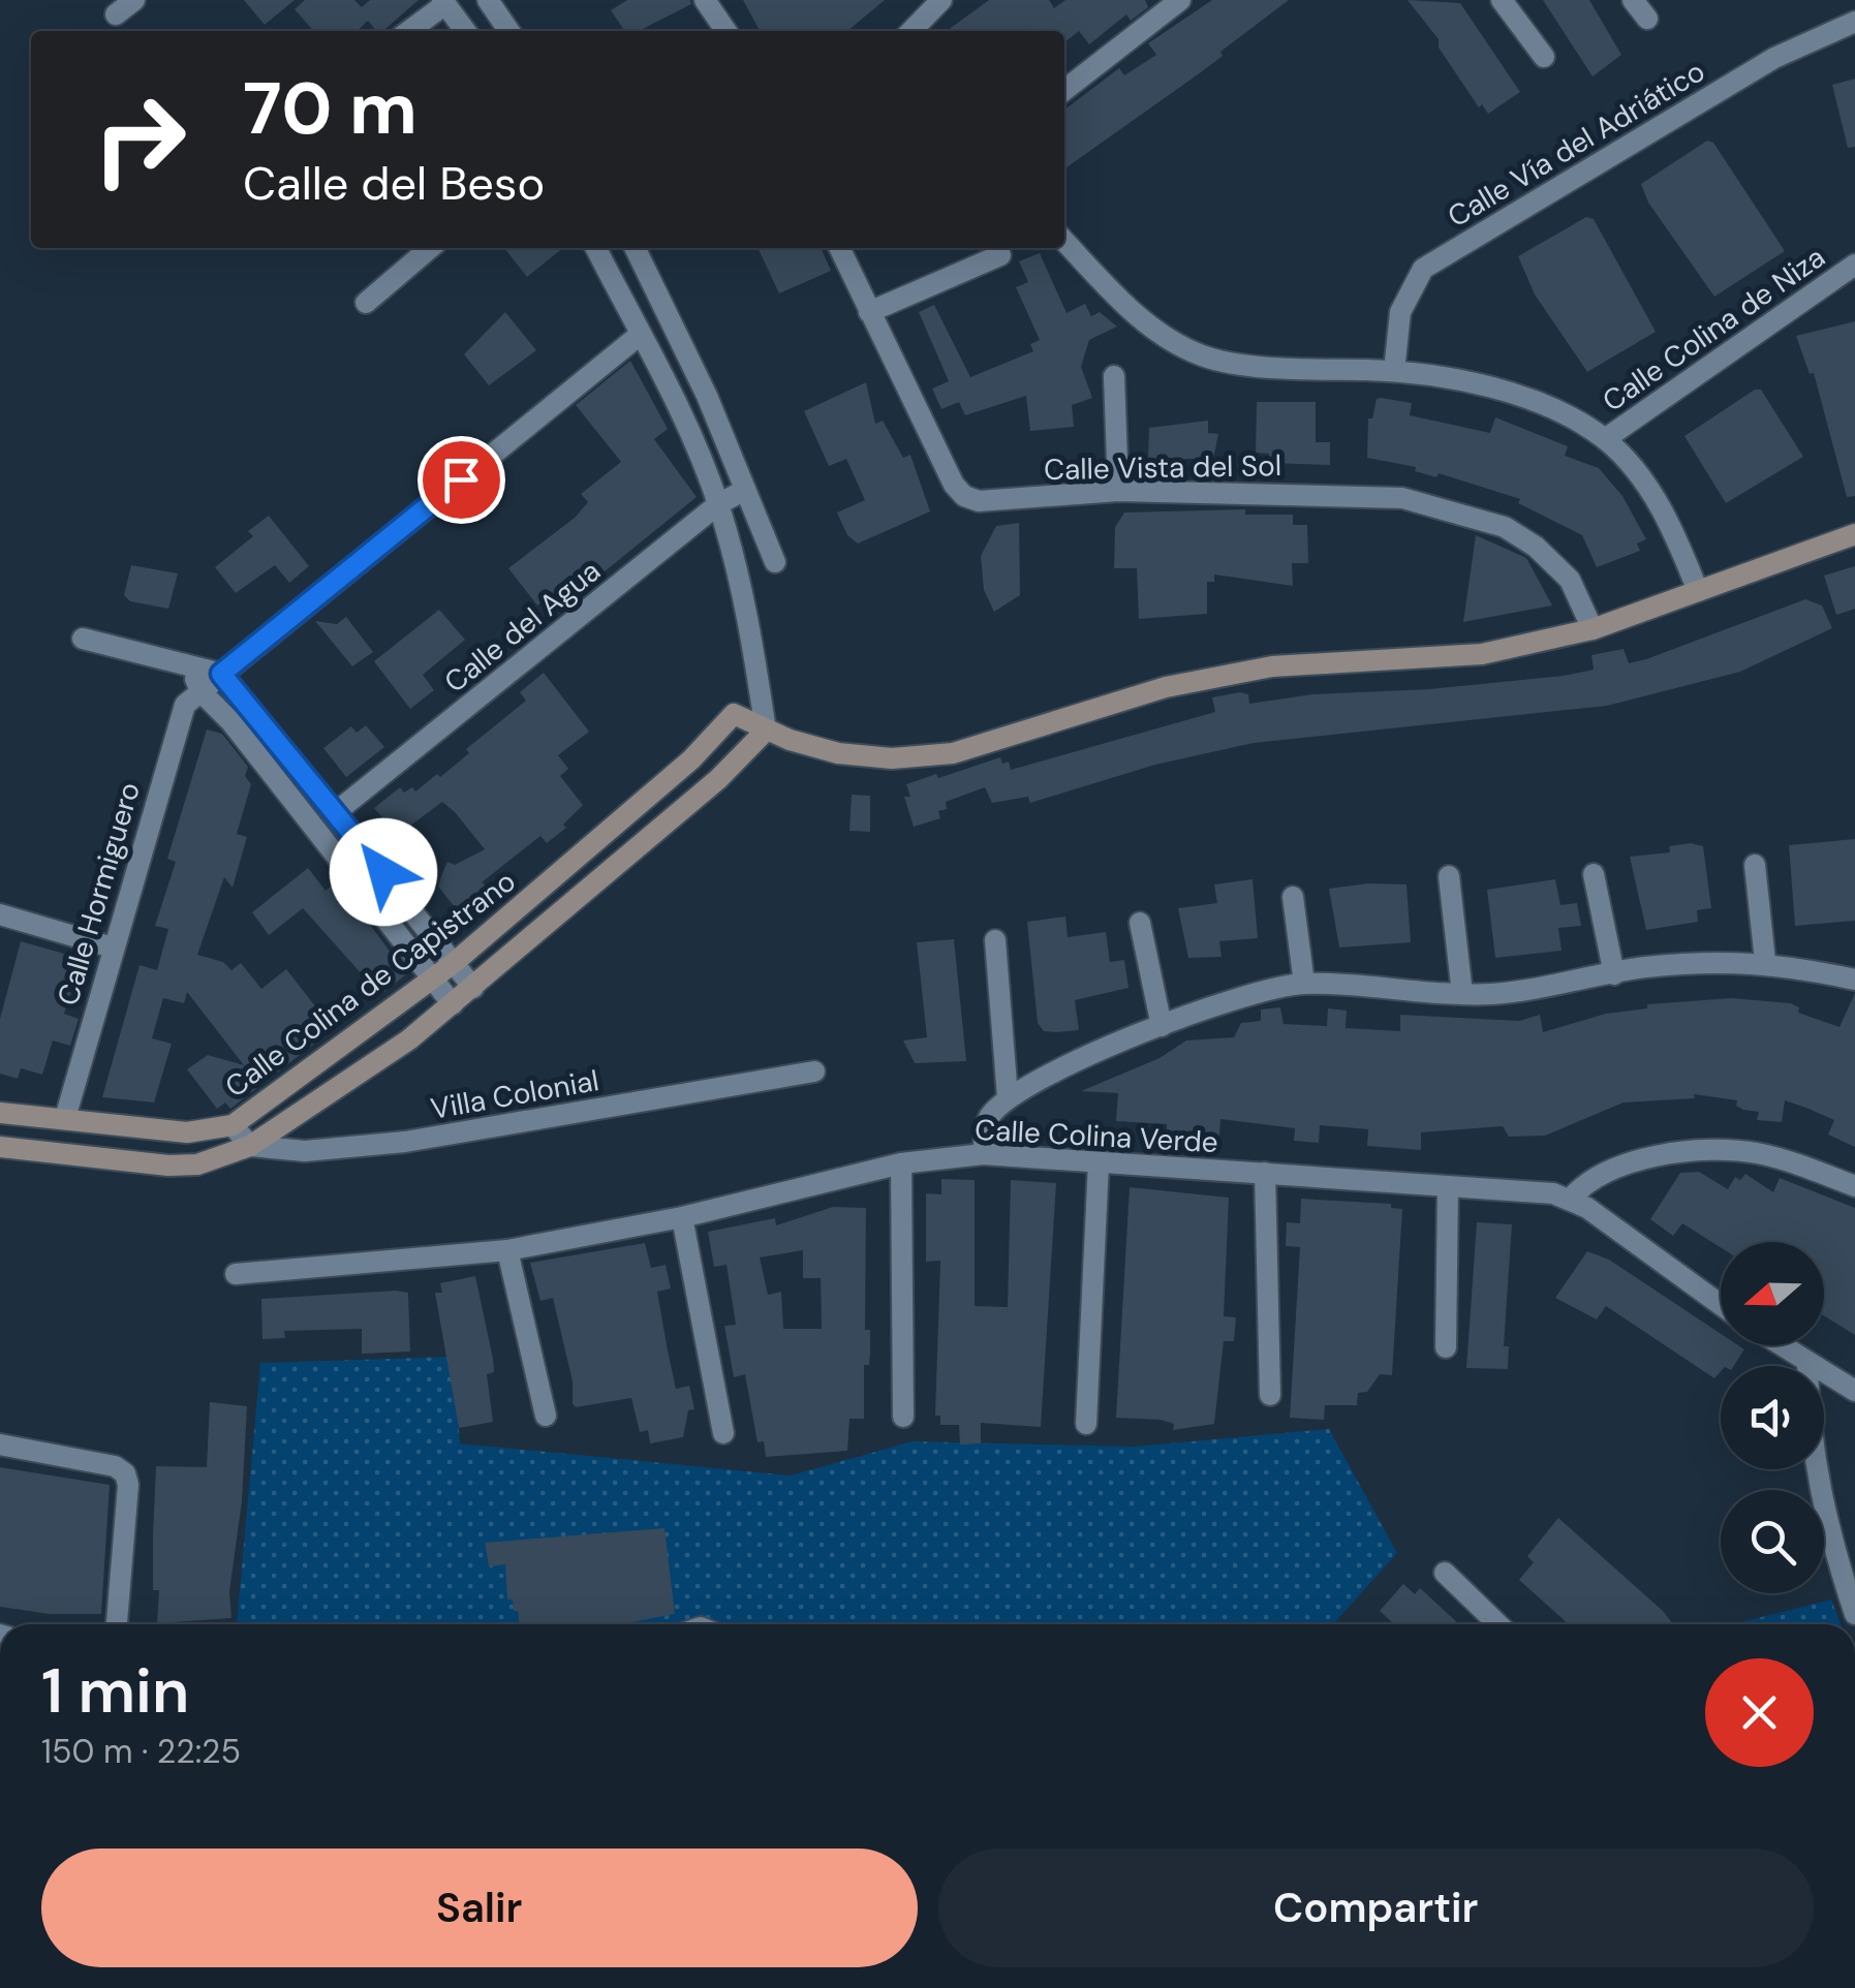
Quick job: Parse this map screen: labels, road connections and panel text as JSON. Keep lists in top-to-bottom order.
{
  "streets": {
    "main road": ["Calle Colina de Capistrano"],
    "street": [
      "Calle Vía del Adriático",
      "Calle Colina de Niza",
      "Calle Vista del Sol",
      "Calle del Agua",
      "Calle Hormiguero",
      "Villa Colonial",
      "Calle Colina Verde"
    ]
  },
  "crossings": [
    ["Calle Hormiguero", "Calle Colina de Capistrano"],
    ["Calle Colina de Capistrano", "Villa Colonial"]
  ],
  "north": "left",
  "page": {
    "turn": ["70 m", "Calle del Beso"],
    "heading": ["1 min", "150 m · 22:25"],
    "buttons": ["Salir", "Compartir"]
  }
}
